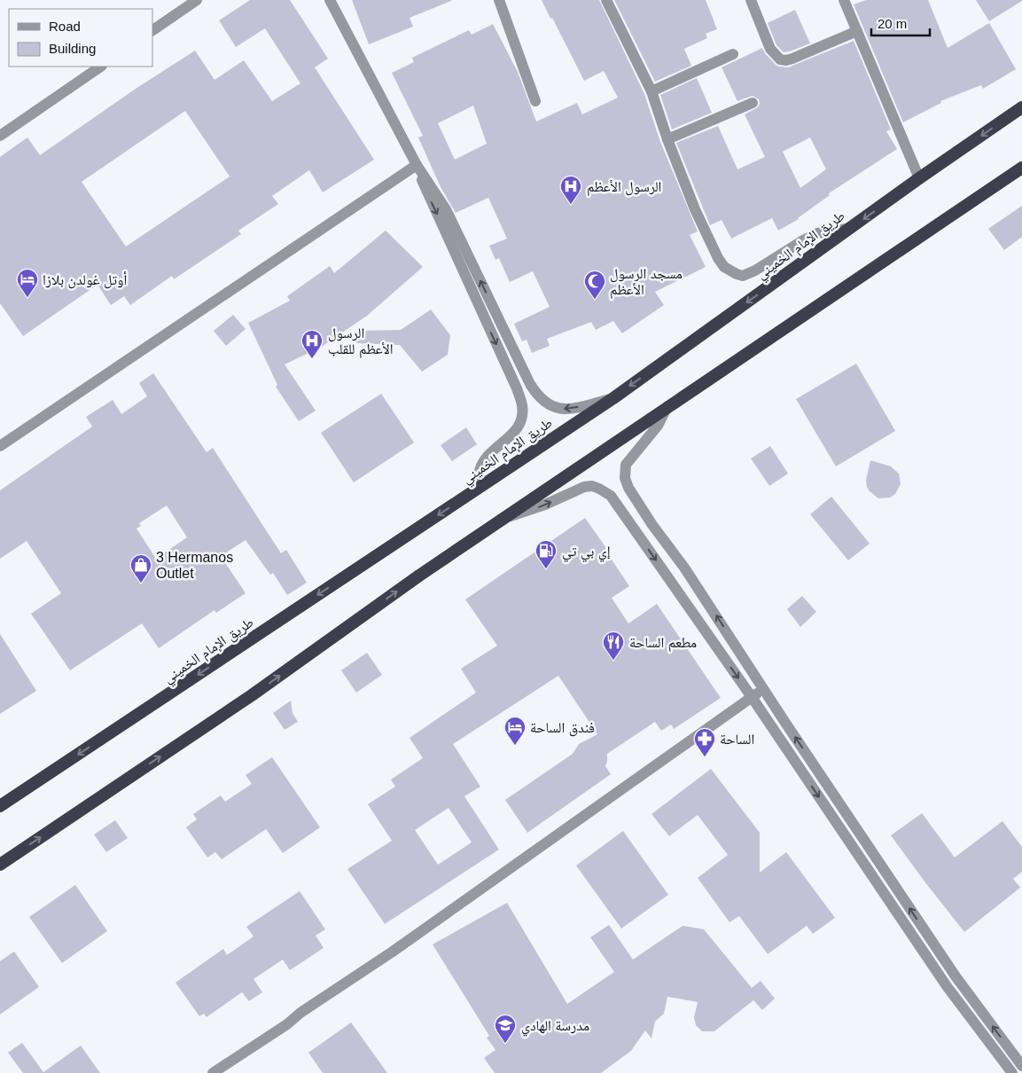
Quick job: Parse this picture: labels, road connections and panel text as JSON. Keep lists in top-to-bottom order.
{
  "streets": {
    "highway": ["طريق الإمام الخميني"]
  },
  "places": {
    "hospital": ["الرسول الأعظم", "الرسول الأعظم للقلب"],
    "hotel": ["أوتل غولدن بلازا", "فندق الساحة"],
    "mosque": ["مسجد الرسول الأعظم"],
    "fuel station": ["إي بي تي"],
    "shop": ["3 Hermanos Outlet"],
    "restaurant": ["مطعم الساحة"],
    "pharmacy": ["الساحة"],
    "school or university": ["مدرسة الهادي"]
  },
  "legend": ["Road", "Building"],
  "scale_bar": "20 m"
}
